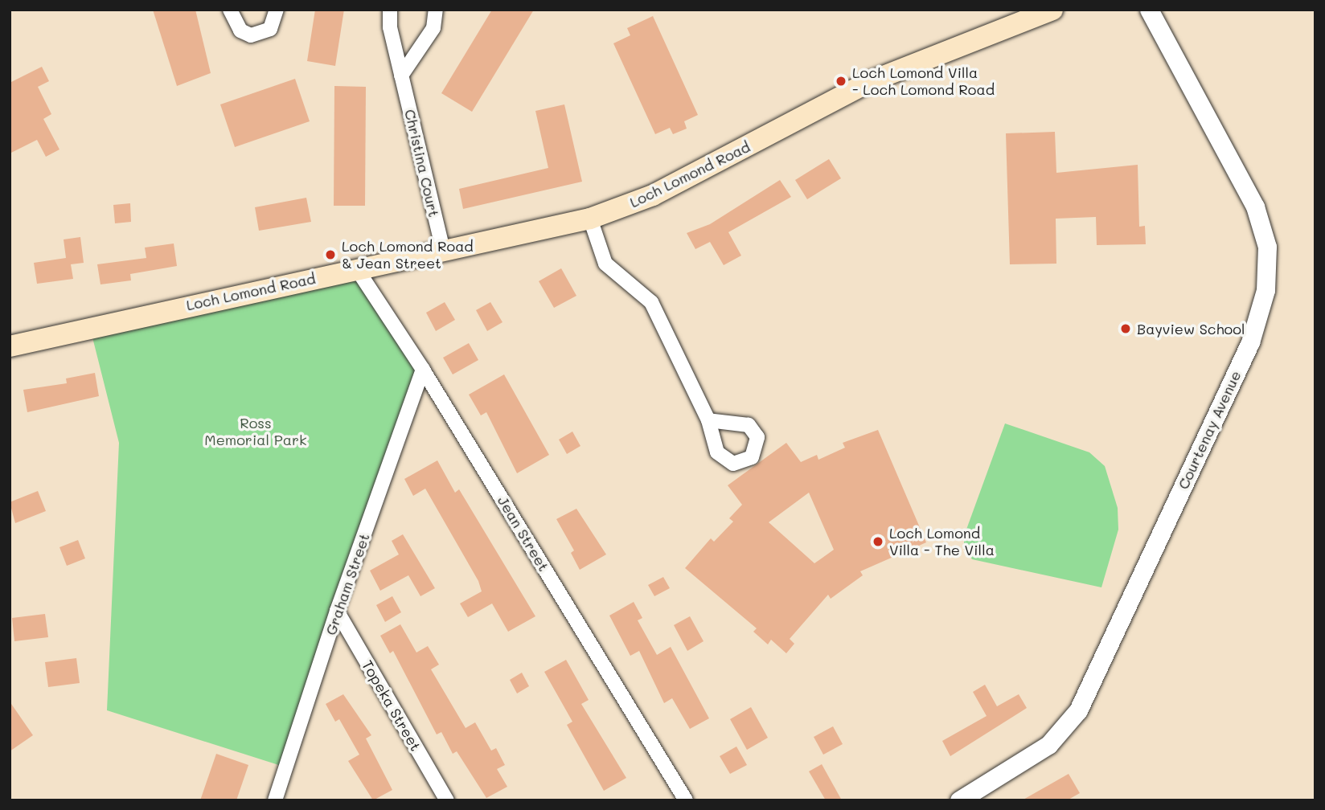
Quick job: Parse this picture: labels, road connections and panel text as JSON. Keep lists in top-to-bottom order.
{
  "streets": {
    "main road": ["Loch Lomond Road"],
    "street": [
      "Christina Court",
      "Courtenay Avenue",
      "Jean Street",
      "Graham Street",
      "Topeka Street"
    ]
  },
  "crossings": [
    ["Christina Court", "Loch Lomond Road"],
    ["Loch Lomond Road", "Jean Street"],
    ["Jean Street", "Graham Street"],
    ["Graham Street", "Topeka Street"]
  ],
  "parks": ["Ross Memorial Park"],
  "places": [
    "Loch Lomond Villa - Loch Lomond Road",
    "Loch Lomond Road & Jean Street",
    "Bayview School",
    "Loch Lomond Villa - The Villa"
  ]
}
